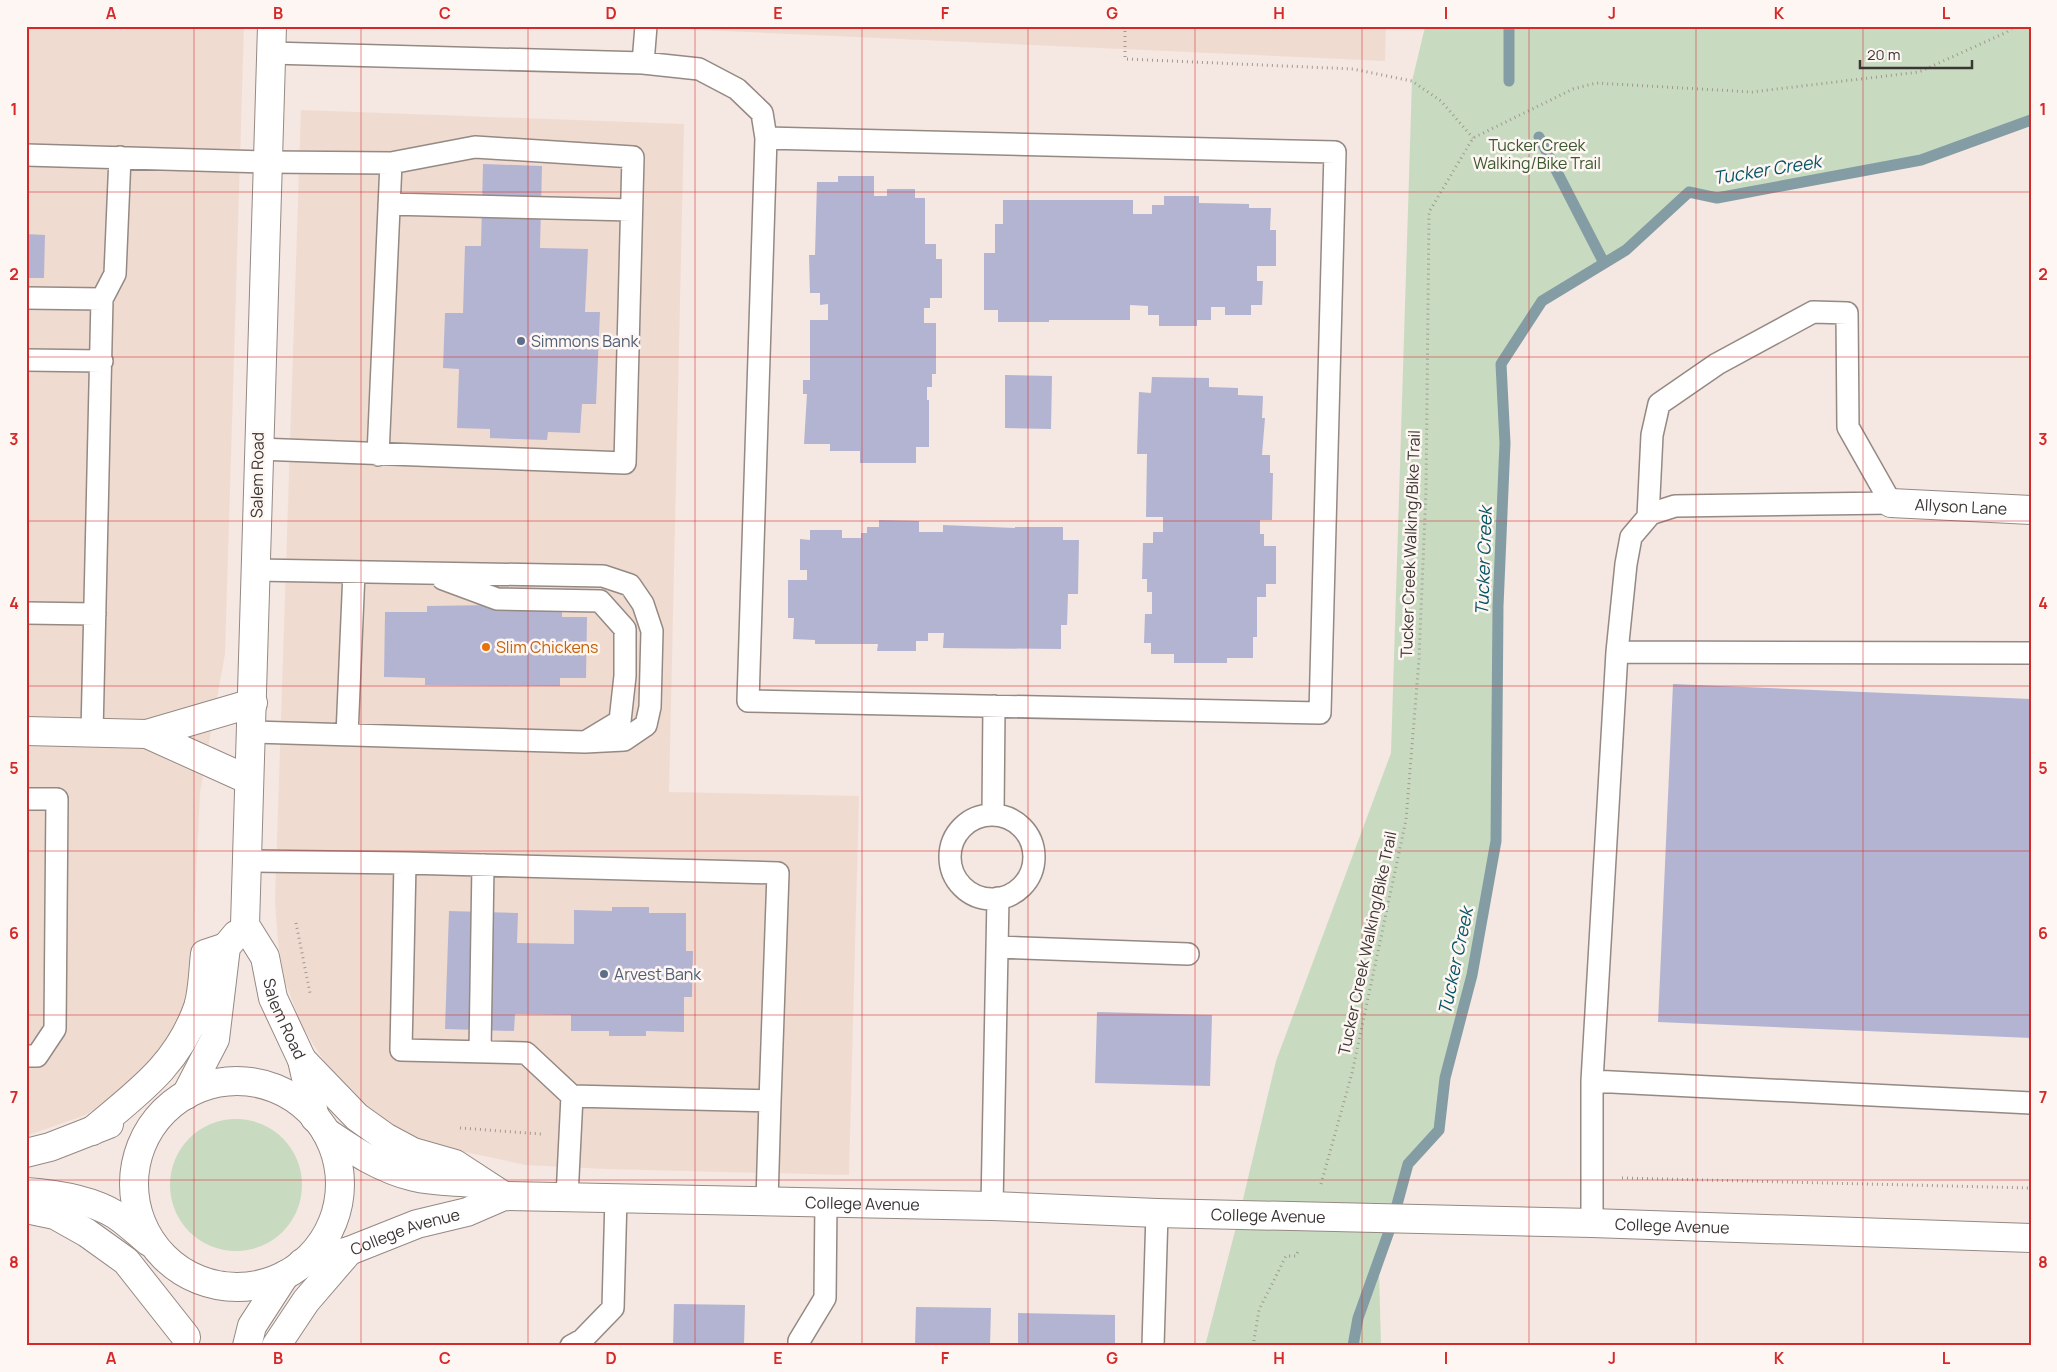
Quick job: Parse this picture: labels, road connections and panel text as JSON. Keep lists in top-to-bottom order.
{
  "streets": {
    "street": ["Salem Road", "Allyson Lane", "College Avenue"],
    "path": ["Tucker Creek Walking/Bike Trail"]
  },
  "crossings": [
    ["Salem Road", "College Avenue"],
    ["Tucker Creek Walking/Bike Trail", "College Avenue"]
  ],
  "water": ["Tucker Creek"],
  "parks": ["Tucker Creek Walking/Bike Trail"],
  "places": ["Simmons Bank", "Slim Chickens", "Arvest Bank"],
  "scale_bar": "20 m",
  "grid": {
    "columns": [
      "A",
      "B",
      "C",
      "D",
      "E",
      "F",
      "G",
      "H",
      "I",
      "J",
      "K",
      "L"
    ],
    "rows": [
      "1",
      "2",
      "3",
      "4",
      "5",
      "6",
      "7",
      "8"
    ]
  }
}
